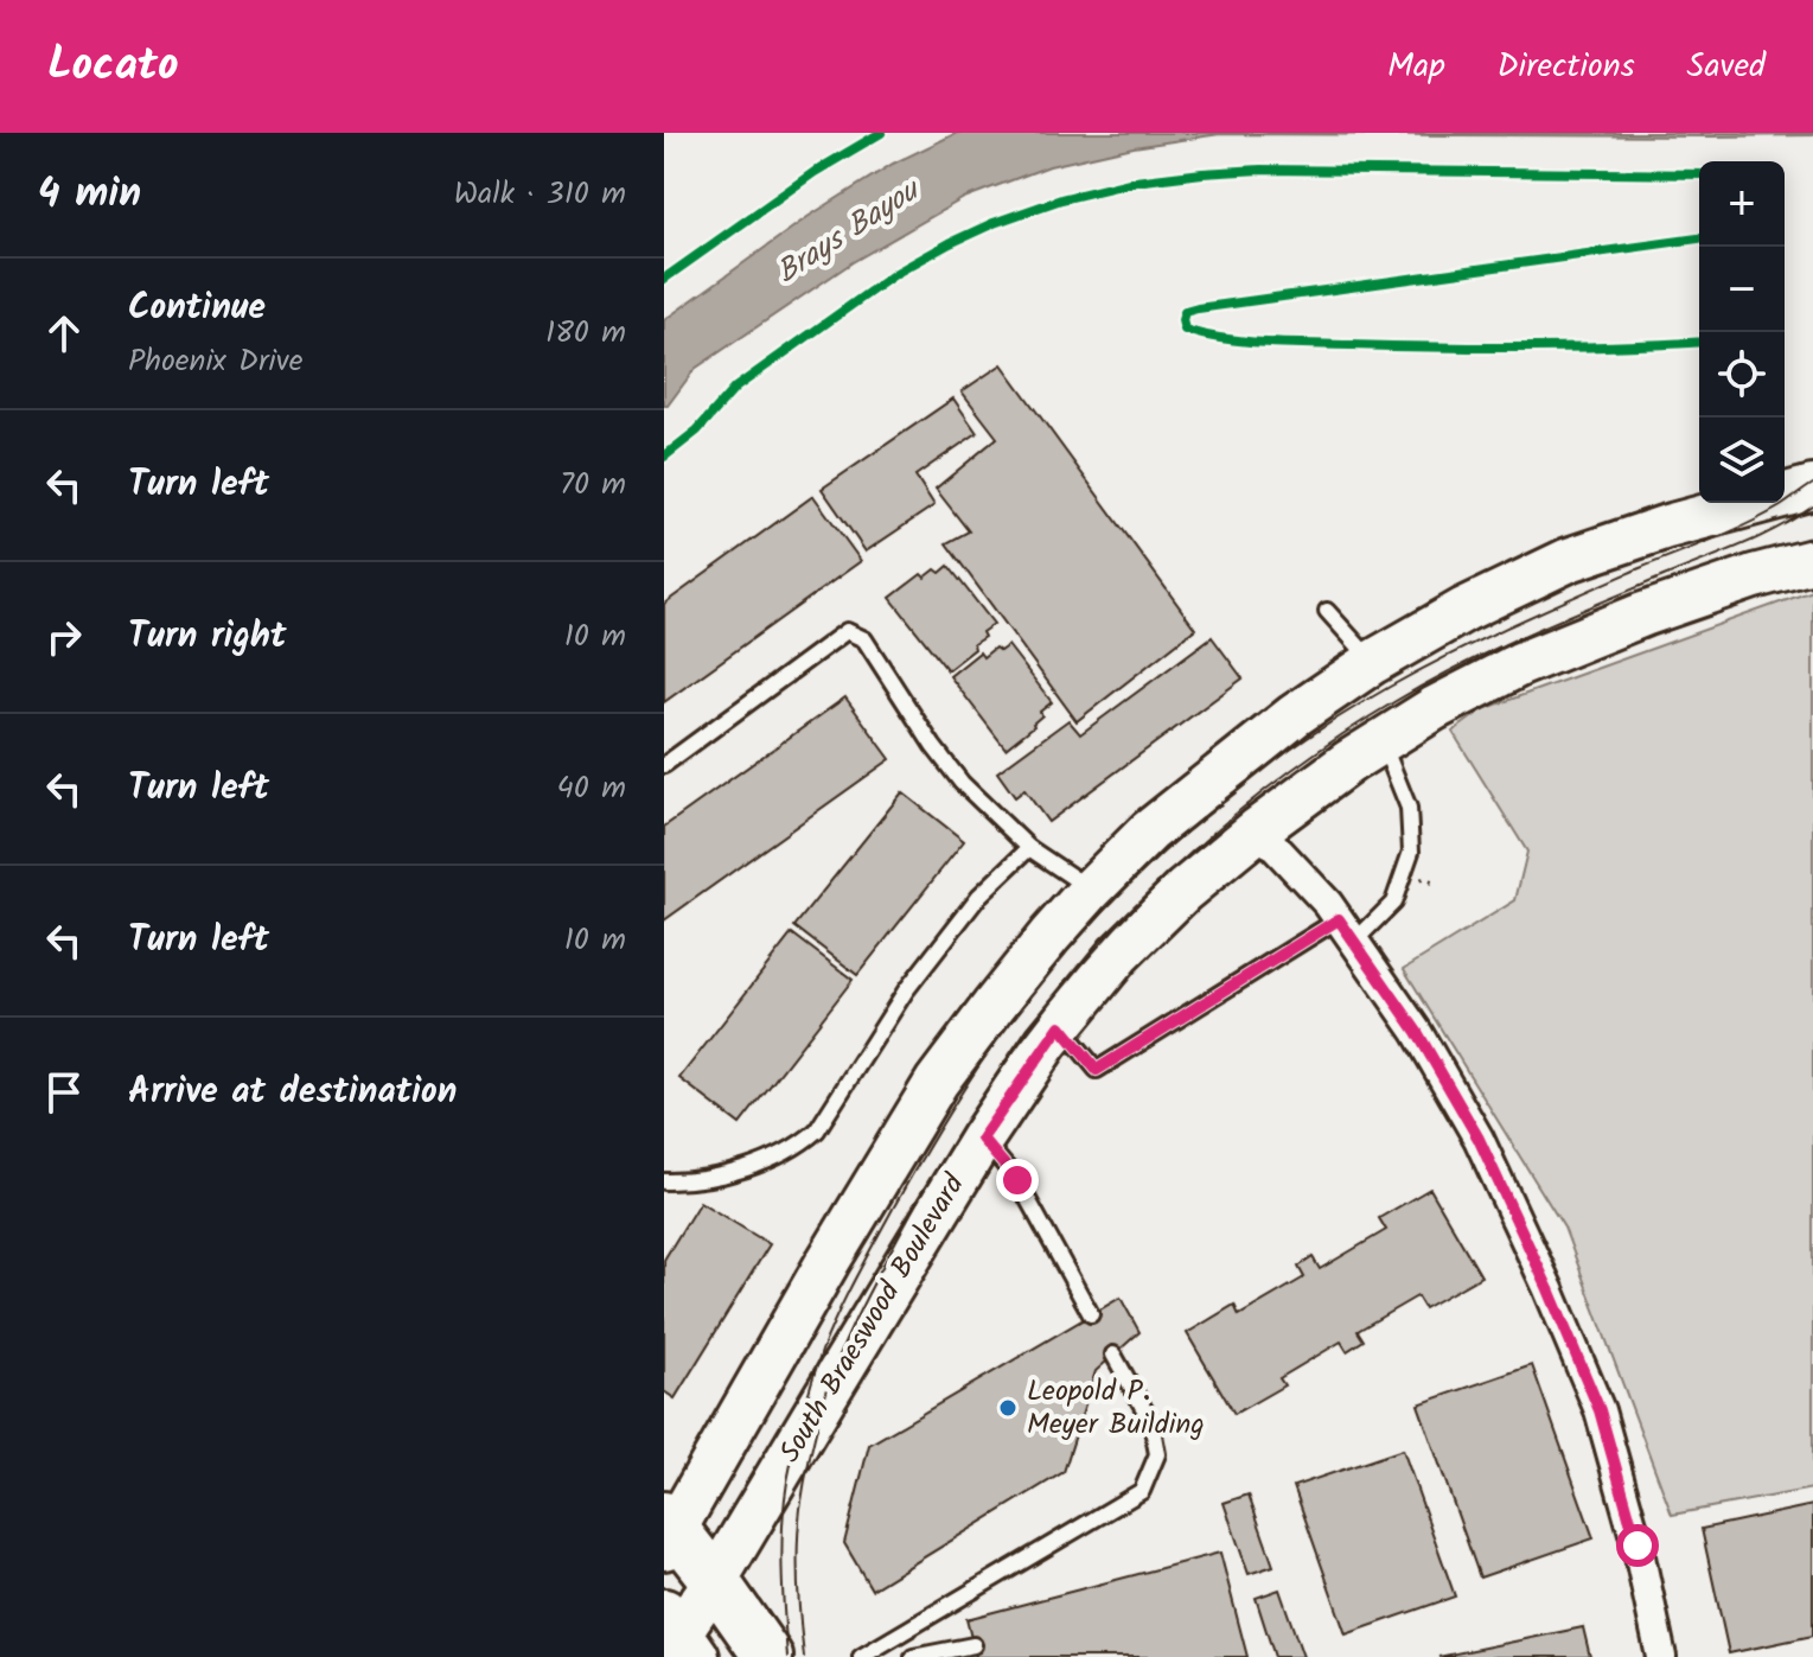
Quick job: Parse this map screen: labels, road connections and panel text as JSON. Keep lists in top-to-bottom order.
{
  "streets": {
    "main road": ["South Braeswood Boulevard"]
  },
  "water": ["Brays Bayou"],
  "places": ["Leopold P. Meyer Building"],
  "page": {
    "header": "Locato",
    "nav": ["Map", "Directions", "Saved"],
    "heading": ["4 min", "Walk · 310 m"],
    "map_buttons": ["+", "−"],
    "list": [
      ["Continue", "Phoenix Drive", "180 m"],
      ["Turn left", "70 m"],
      ["Turn right", "10 m"],
      ["Turn left", "40 m"],
      ["Turn left", "10 m"],
      "Arrive at destination"
    ]
  }
}
